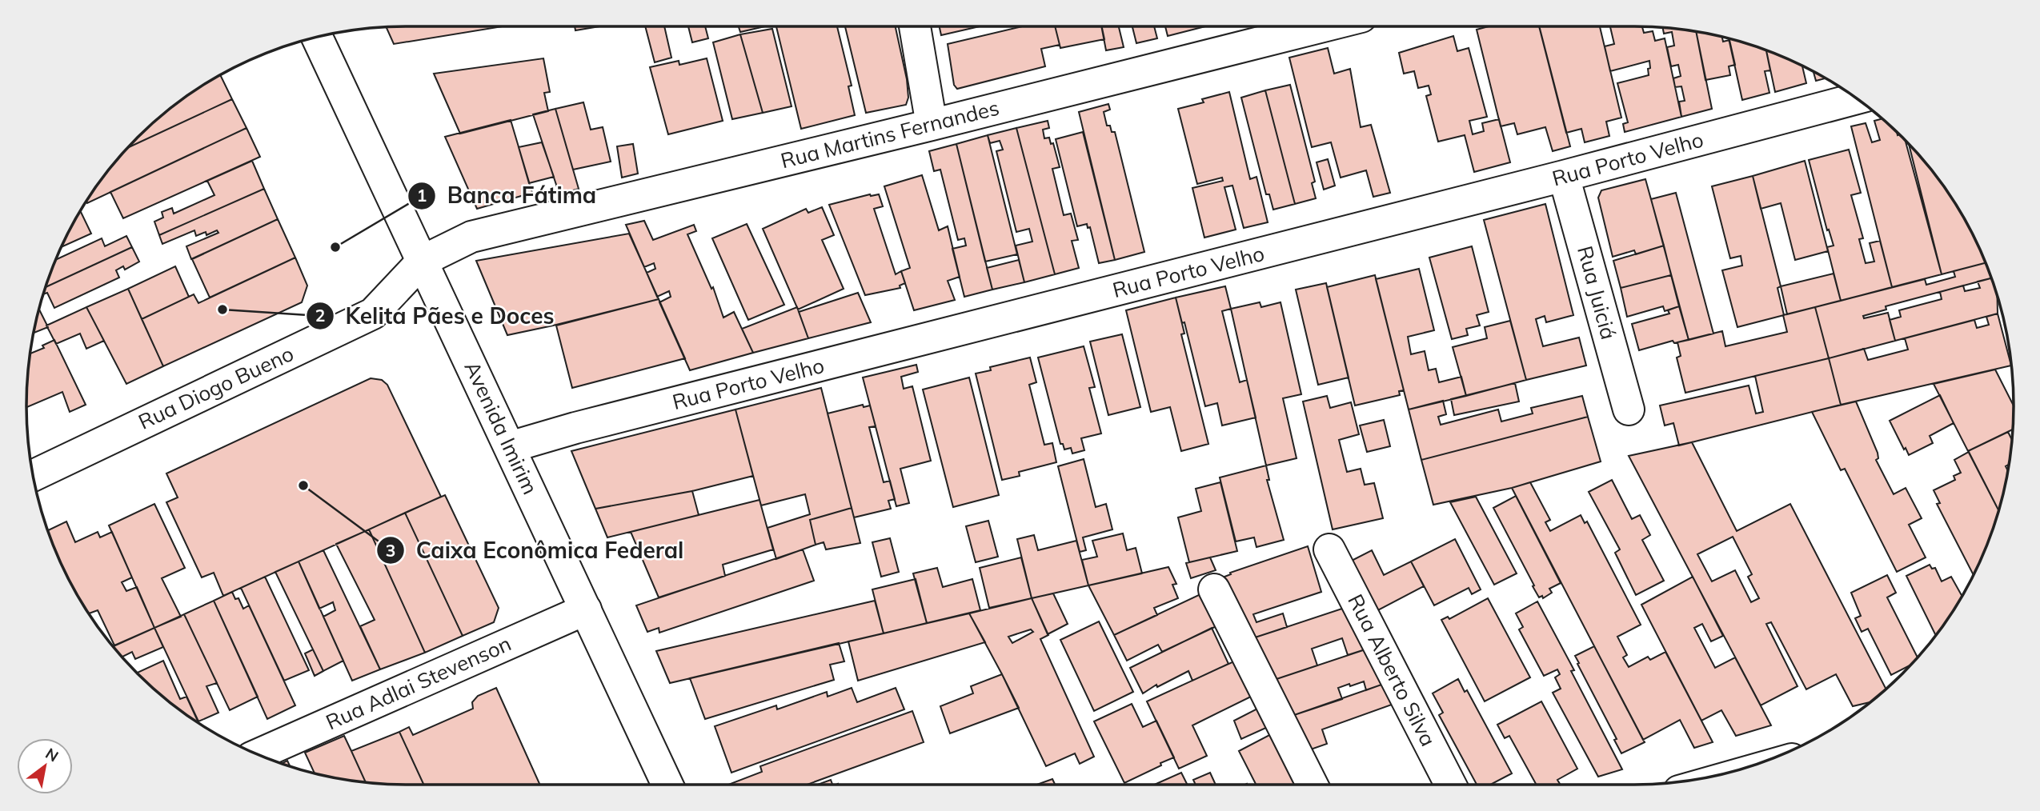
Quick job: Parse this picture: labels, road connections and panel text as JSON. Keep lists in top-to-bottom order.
{
  "streets": {
    "street": [
      "Rua Martins Fernandes",
      "Rua Porto Velho",
      "Rua Juiciá",
      "Rua Diogo Bueno",
      "Avenida Imirim",
      "Rua Alberto Silva",
      "Rua Adlai Stevenson"
    ]
  },
  "crossings": [
    ["Rua Martins Fernandes", "Rua Diogo Bueno"],
    ["Rua Martins Fernandes", "Avenida Imirim"],
    ["Rua Porto Velho", "Rua Juiciá"],
    ["Rua Porto Velho", "Avenida Imirim"],
    ["Rua Diogo Bueno", "Avenida Imirim"],
    ["Avenida Imirim", "Rua Adlai Stevenson"]
  ],
  "places": ["Banca Fátima", "Kelita Pães e Doces", "Caixa Econômica Federal"],
  "north": "top right"
}
